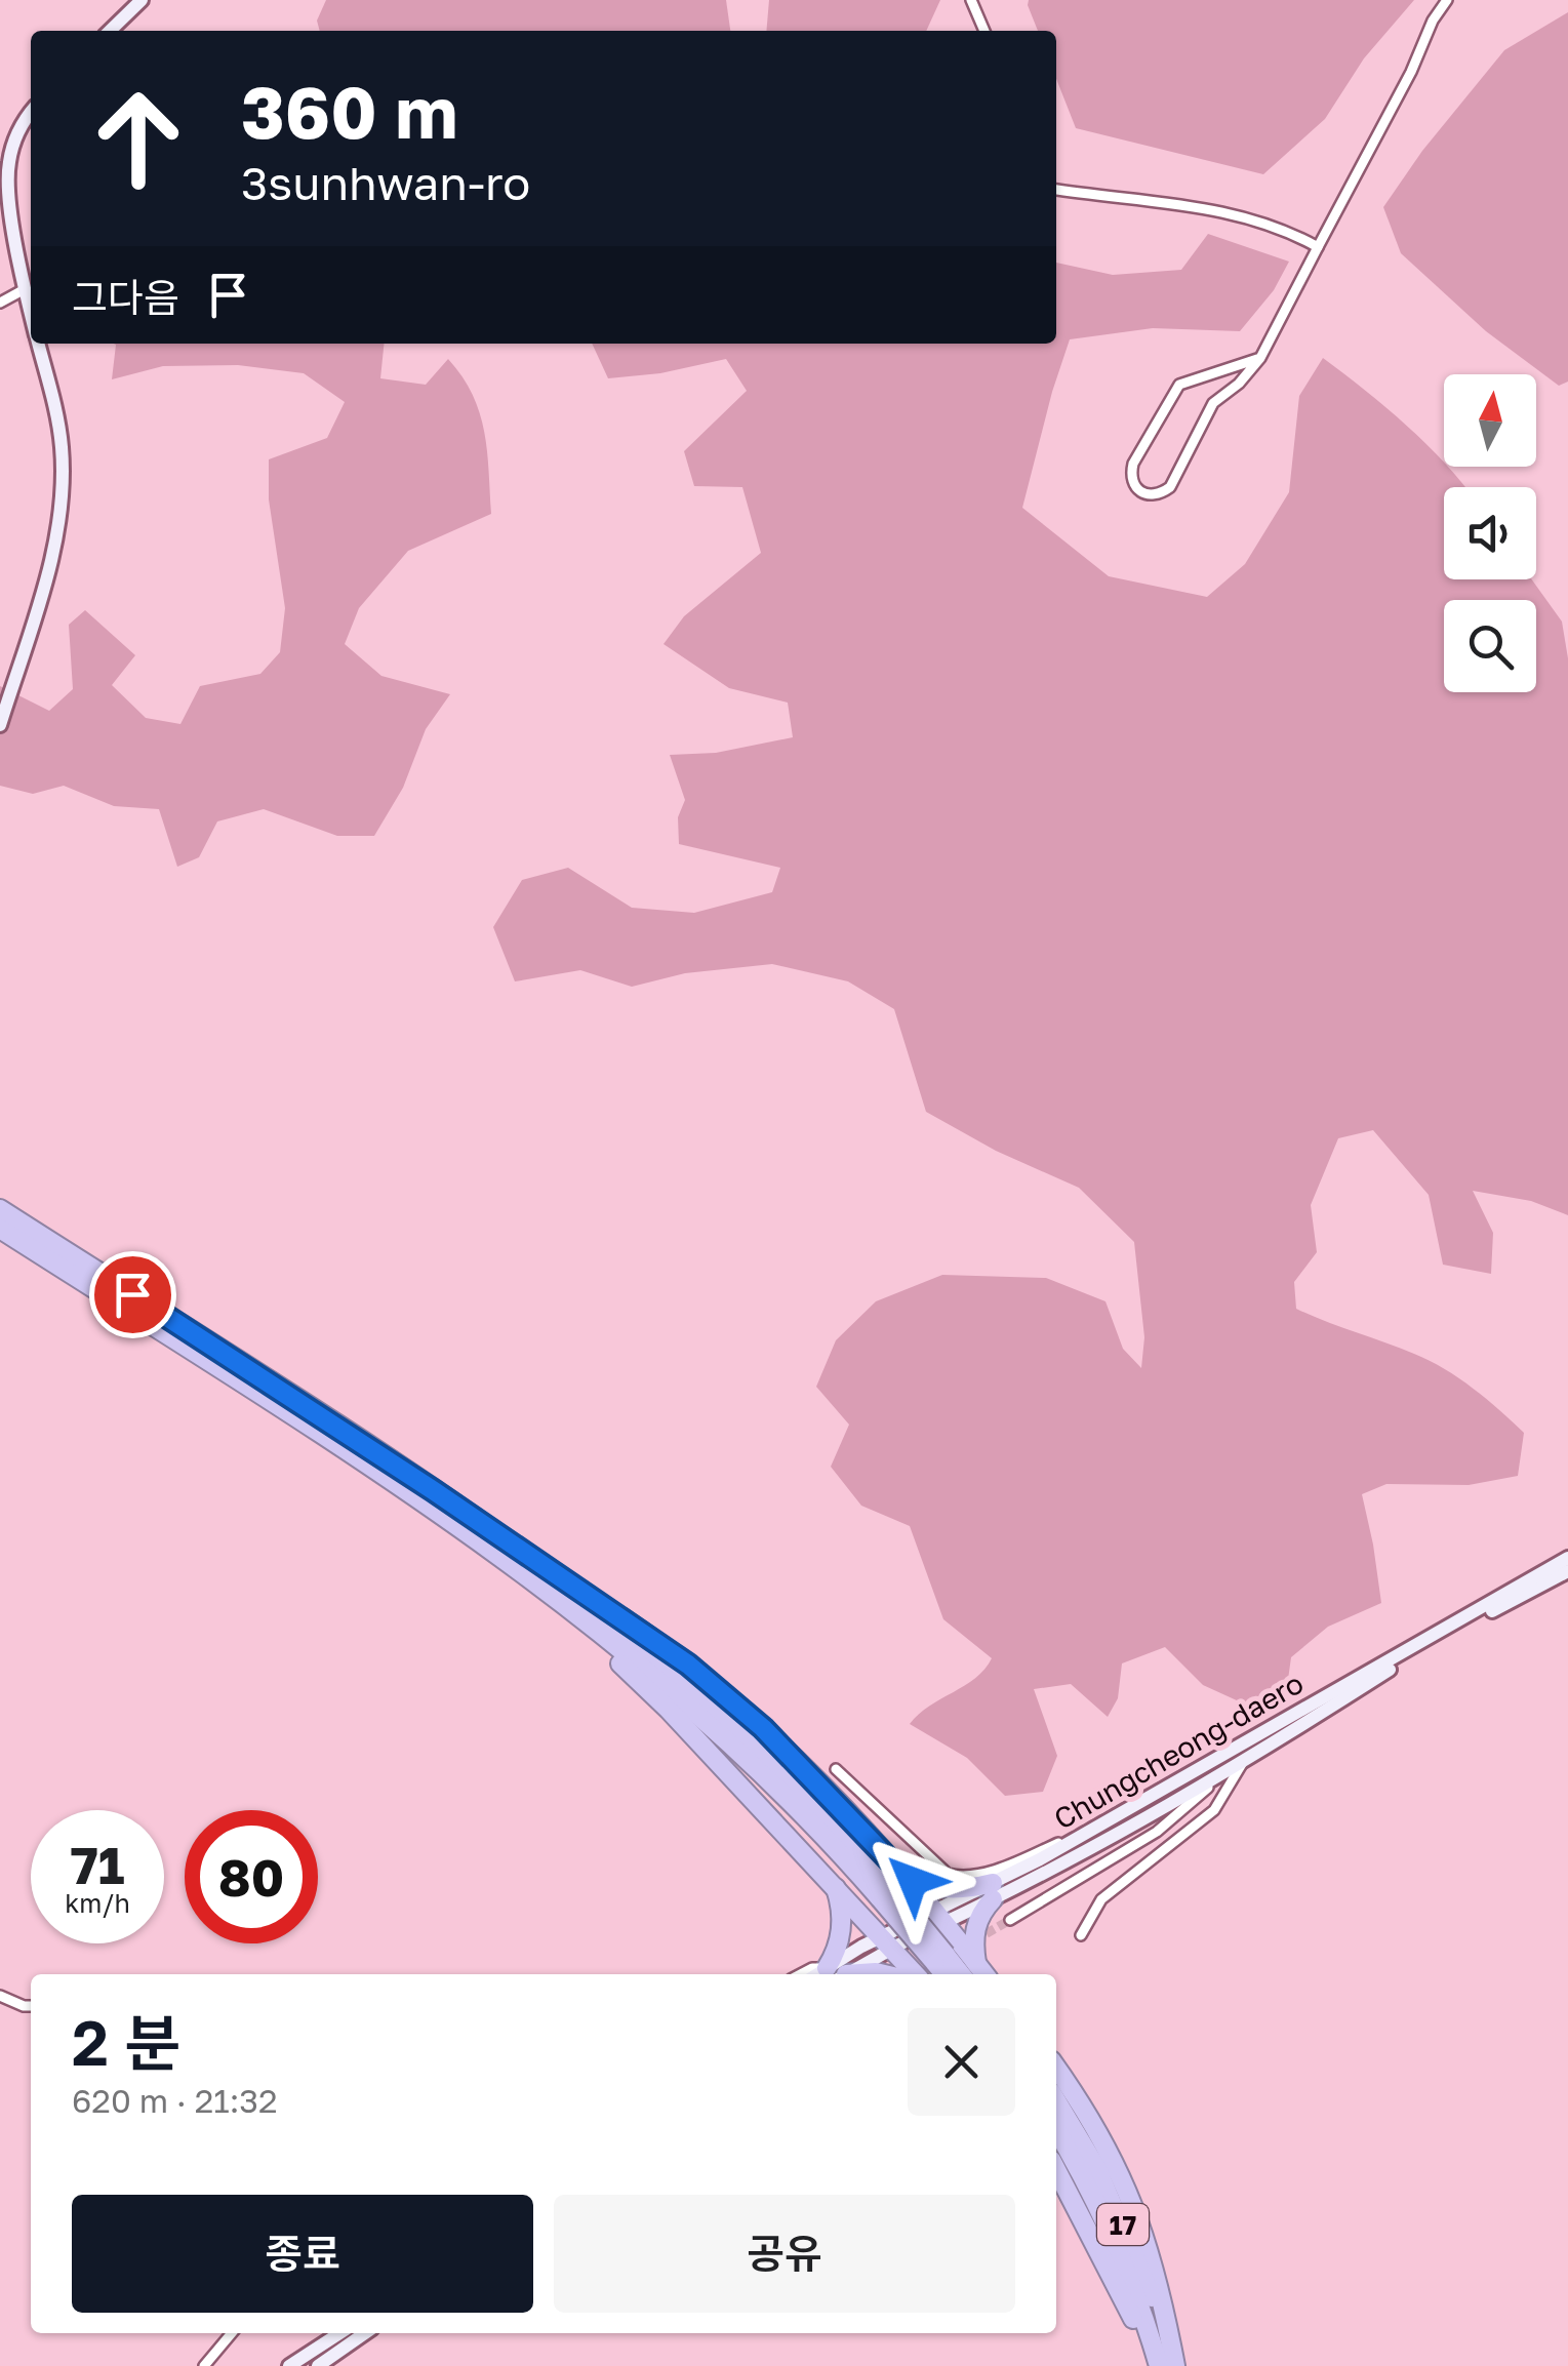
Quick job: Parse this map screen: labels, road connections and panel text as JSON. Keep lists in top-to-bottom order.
{
  "streets": {
    "highway": ["17"],
    "main road": ["Chungcheong-daero"]
  },
  "north": "top",
  "page": {
    "turn": ["360 m", "3sunhwan-ro"],
    "then": "그다음",
    "speed": "71 km/h",
    "limit": "80",
    "heading": ["2 분", "620 m · 21:32"],
    "buttons": ["종료", "공유"]
  }
}
